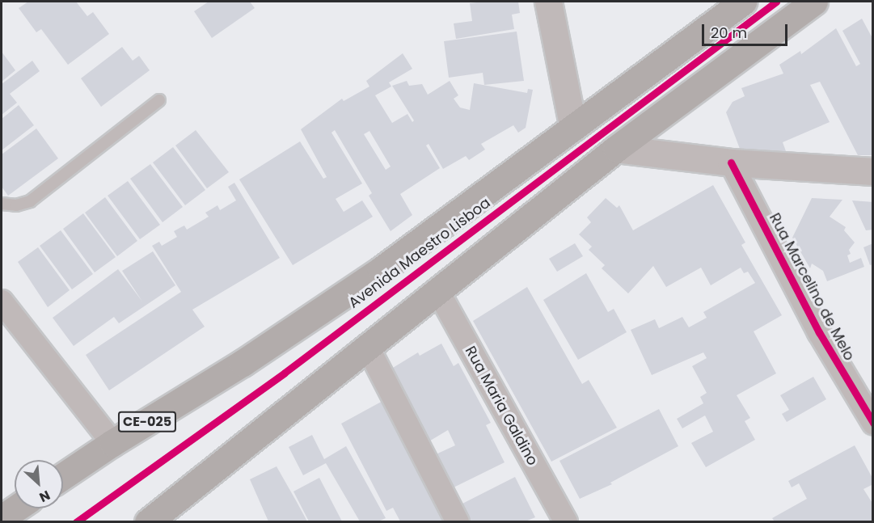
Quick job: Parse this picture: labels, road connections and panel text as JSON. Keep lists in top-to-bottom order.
{
  "streets": {
    "highway": ["Avenida Maestro Lisboa", "CE-025"],
    "street": ["Rua Marcelino de Melo", "Rua Maria Galdino"]
  },
  "scale_bar": "20 m",
  "north": "bottom right"
}
